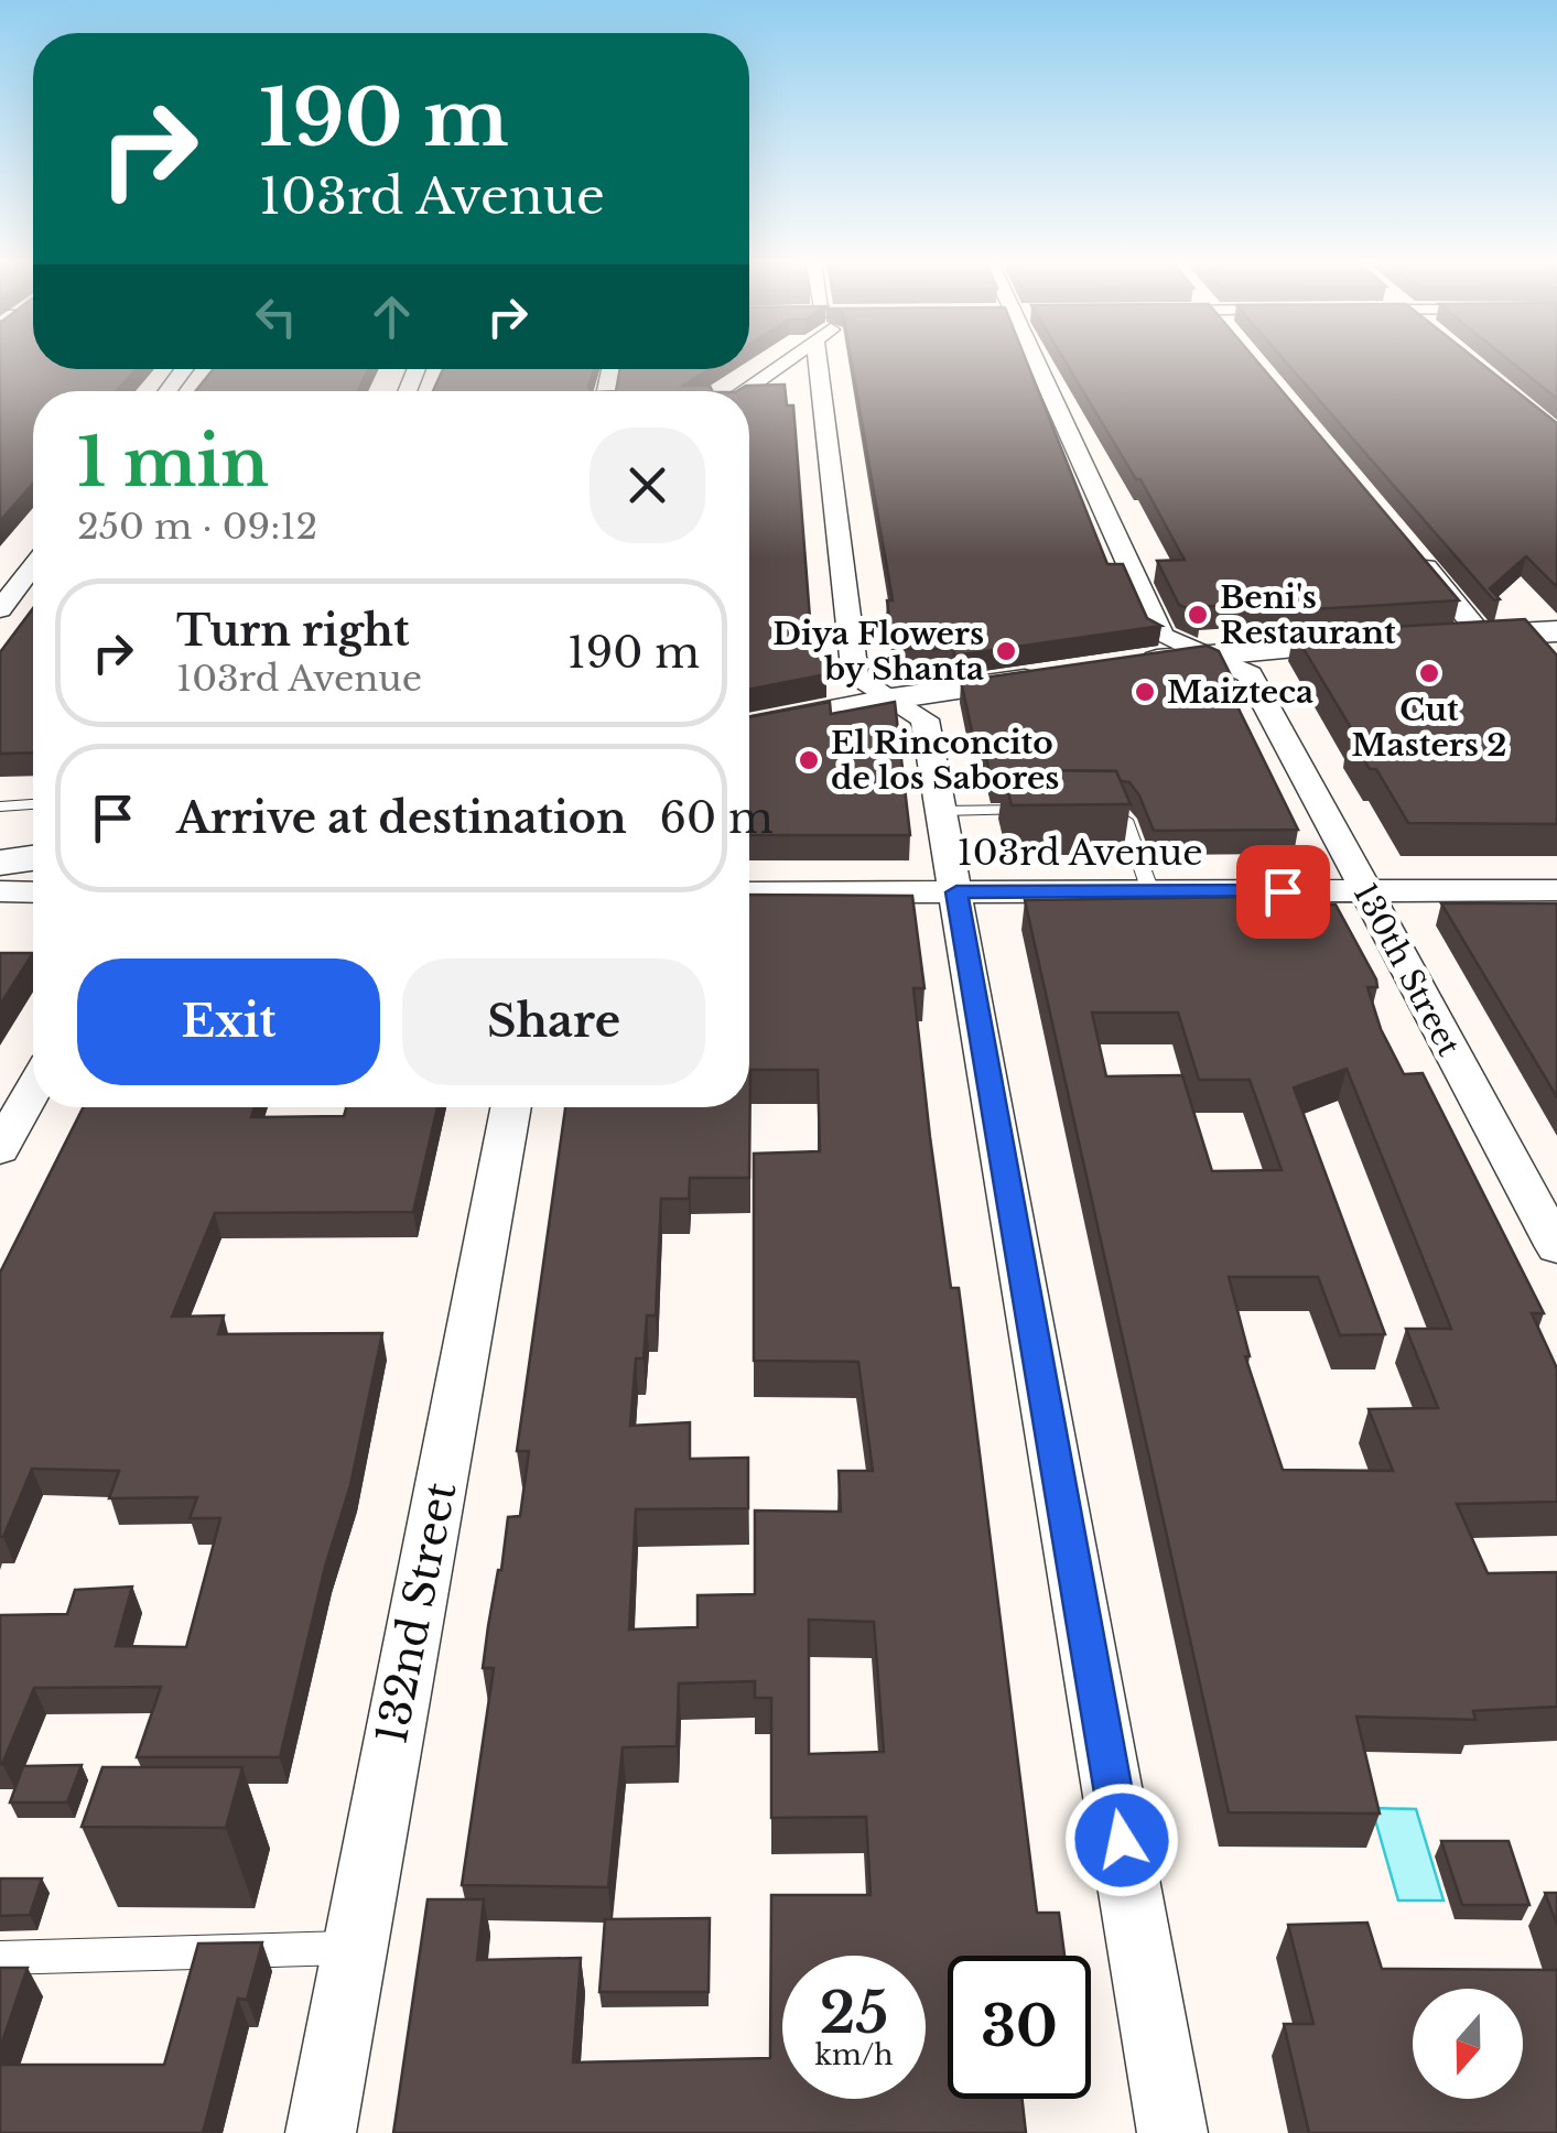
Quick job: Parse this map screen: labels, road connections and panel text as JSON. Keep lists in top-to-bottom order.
{
  "streets": {
    "street": ["103rd Avenue", "130th Street", "132nd Street"]
  },
  "crossings": [
    ["103rd Avenue", "130th Street"]
  ],
  "places": [
    "Beni's Restaurant",
    "Diya Flowers by Shanta",
    "Cut Masters 2",
    "Maizteca",
    "El Rinconcito de los Sabores"
  ],
  "north": "bottom",
  "page": {
    "turn": ["190 m", "103rd Avenue"],
    "heading": ["1 min", "250 m · 09:12"],
    "list": [
      {
        "name": "Turn right",
        "note": "103rd Avenue",
        "value": "190 m"
      },
      {
        "name": "Arrive at destination",
        "value": "60 m"
      }
    ],
    "buttons": ["Exit", "Share"],
    "speed": "25 km/h",
    "limit": "30"
  }
}
